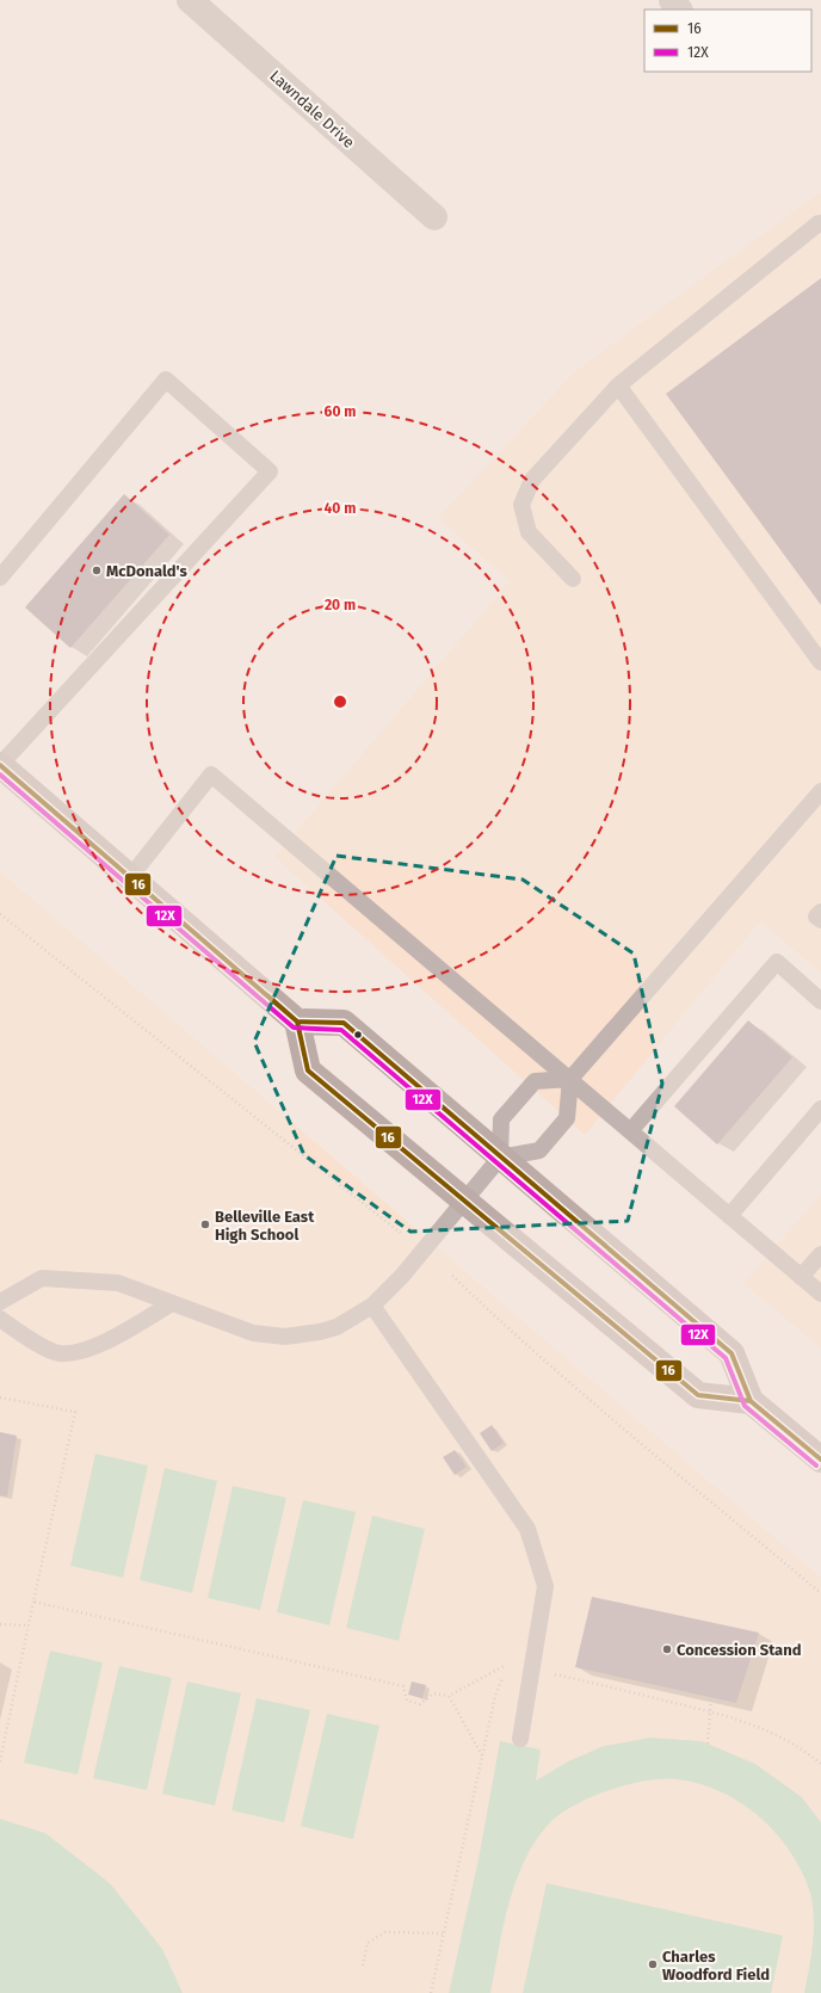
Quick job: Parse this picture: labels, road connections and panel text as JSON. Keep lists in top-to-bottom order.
{
  "streets": {
    "street": ["Lawndale Drive"]
  },
  "places": [
    "McDonald's",
    "Belleville East High School",
    "Concession Stand",
    "Charles Woodford Field"
  ],
  "lines": ["transit line 16", "transit line 12X"],
  "legend": ["16", "12X"],
  "rings": ["60 m", "40 m", "20 m"]
}
